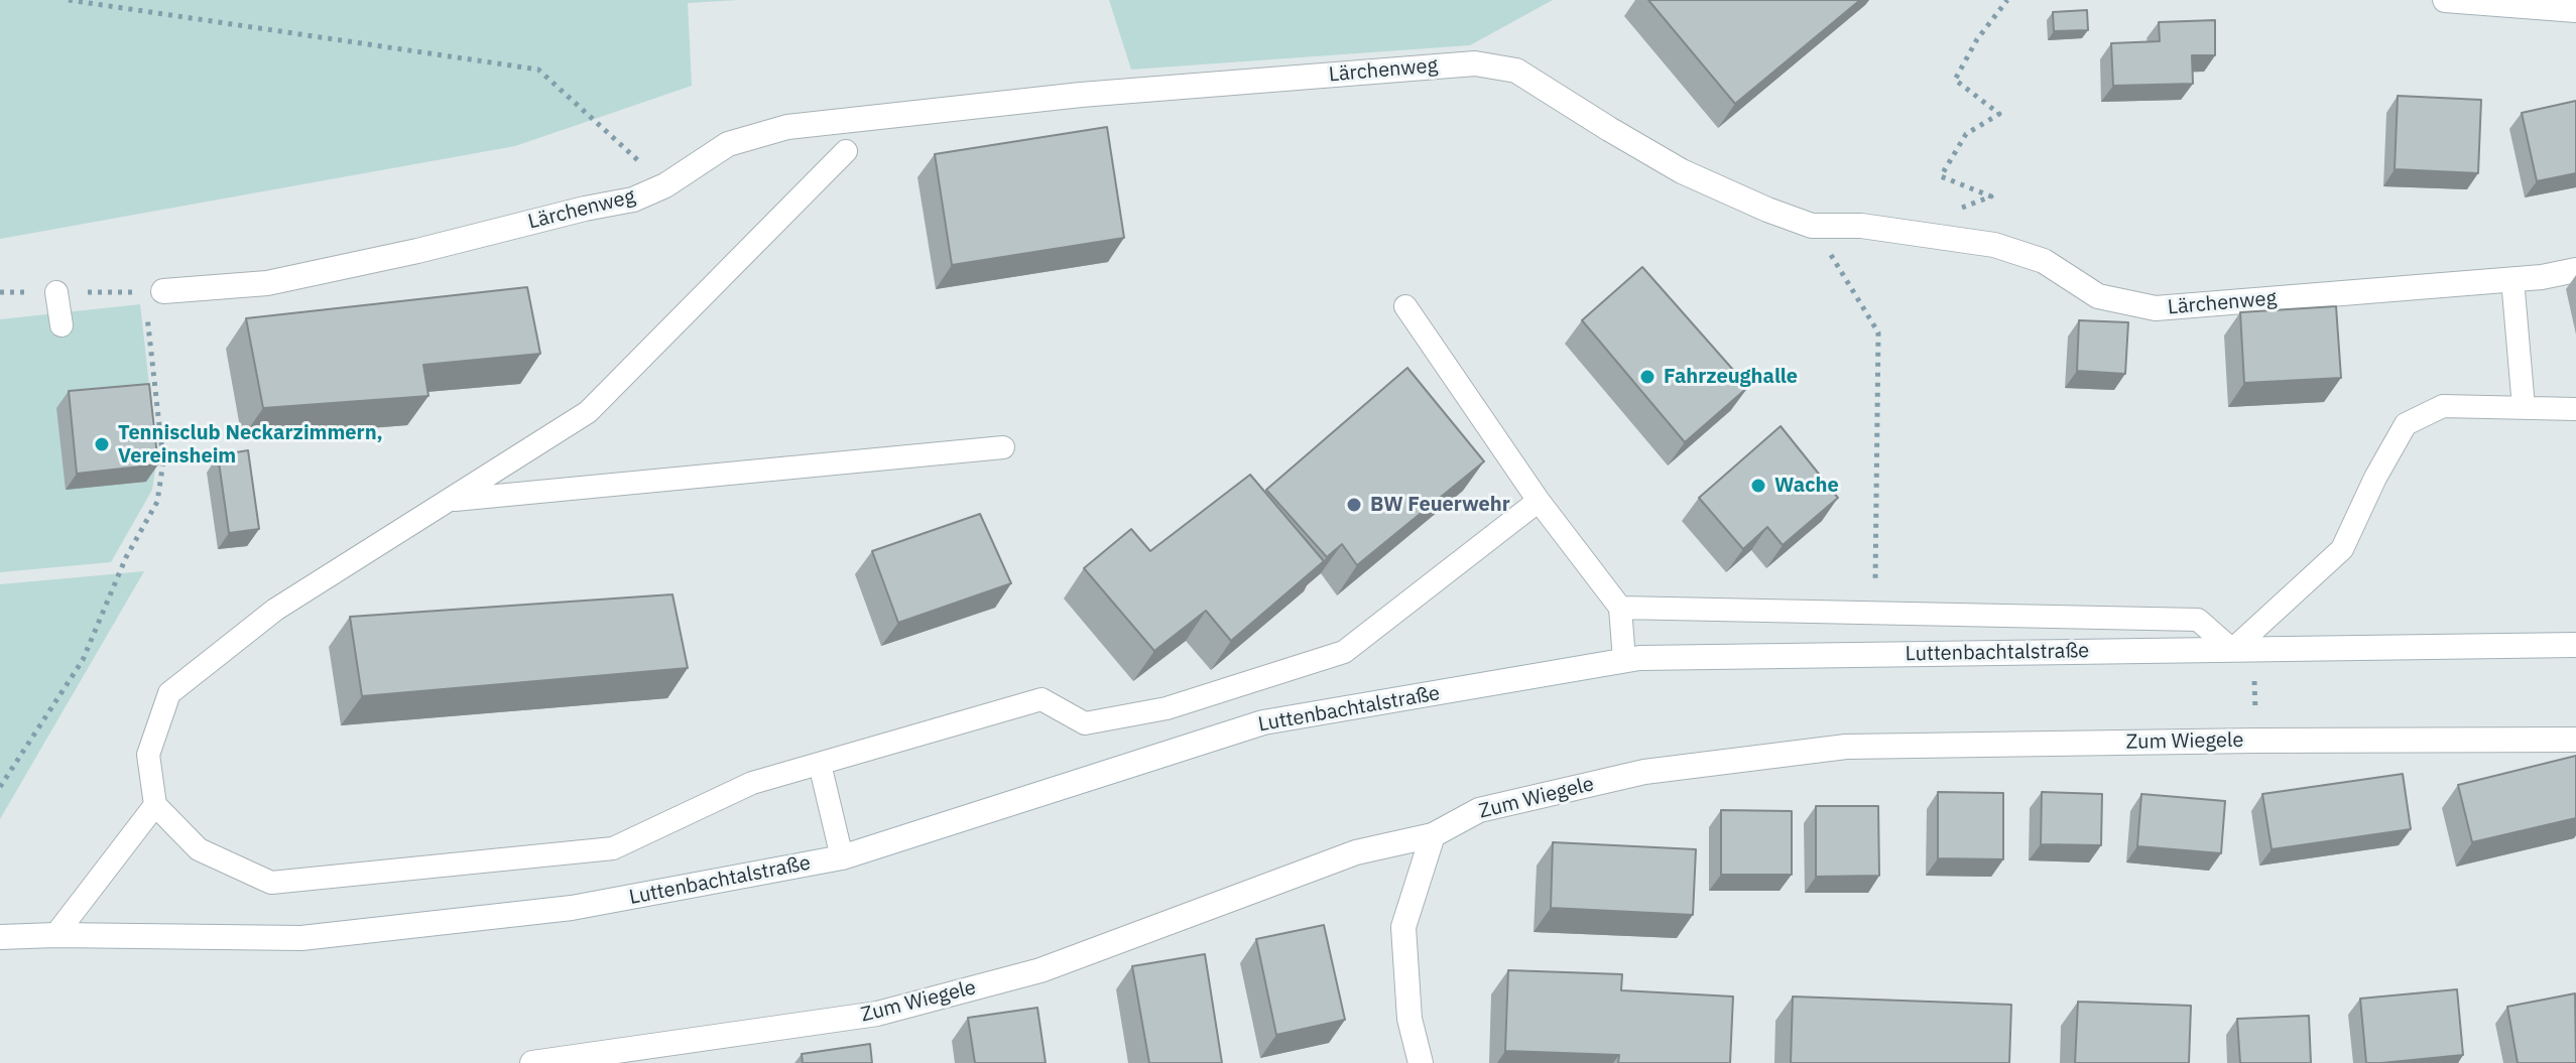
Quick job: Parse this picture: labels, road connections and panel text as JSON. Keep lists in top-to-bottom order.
{
  "streets": {
    "street": ["Lärchenweg", "Luttenbachtalstraße", "Zum Wiegele"]
  },
  "places": [
    "Fahrzeughalle",
    "Tennisclub Neckarzimmern, Vereinsheim",
    "Wache",
    "BW Feuerwehr"
  ]
}
